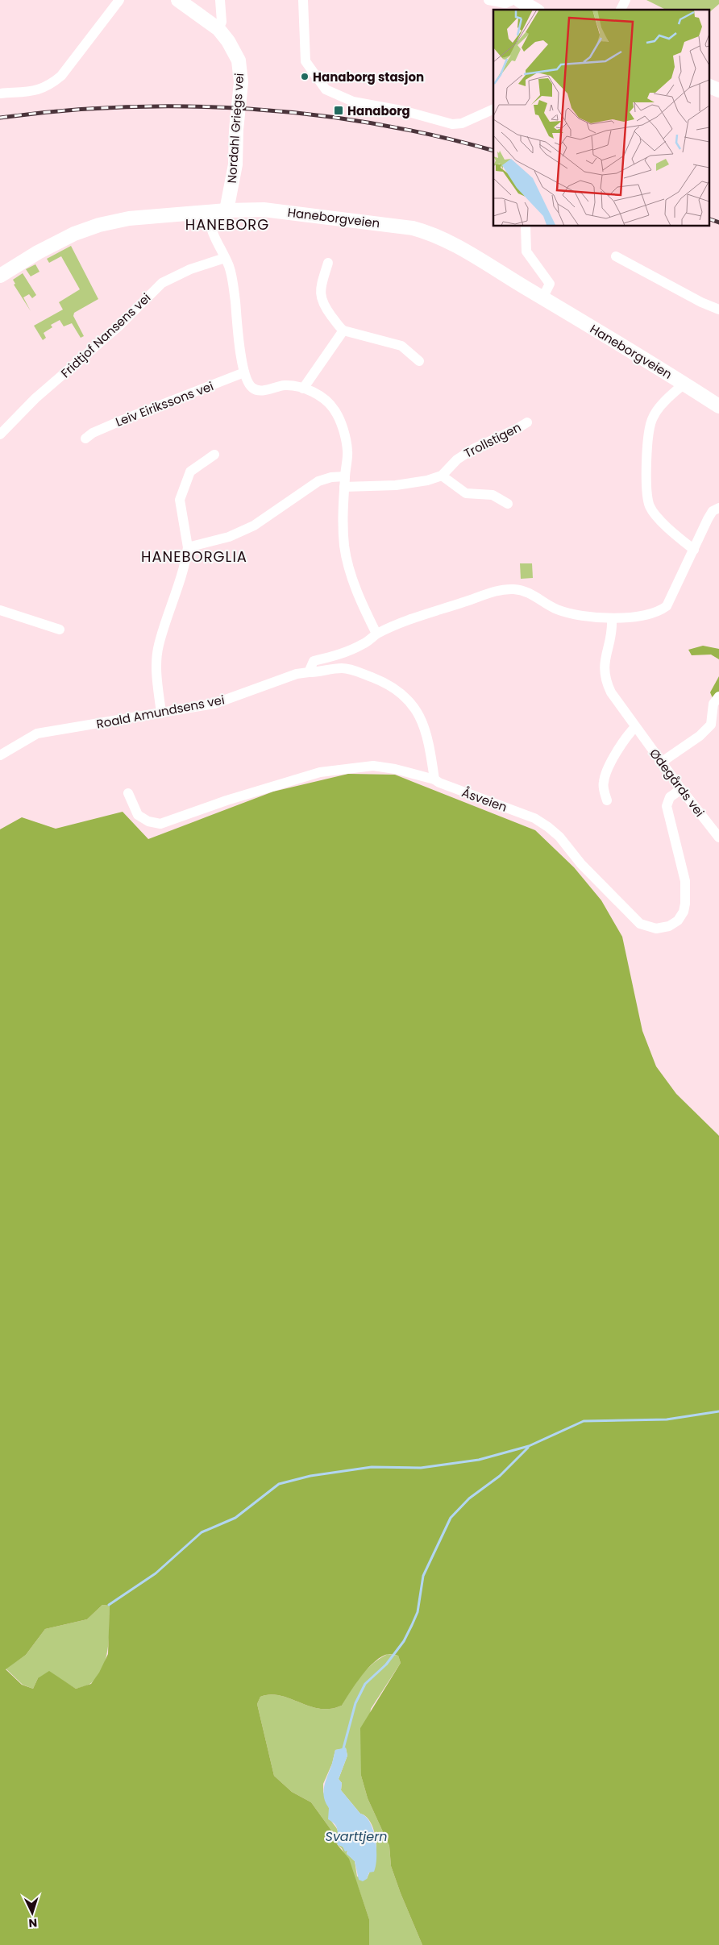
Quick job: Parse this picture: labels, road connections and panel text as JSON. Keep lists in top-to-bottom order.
{
  "streets": {
    "street": [
      "Nordahl Griegs vei",
      "Haneborgveien",
      "Fridtjof Nansens vei",
      "Leiv Eirikssons vei",
      "Trollstigen",
      "Roald Amundsens vei",
      "Ødegårds vei",
      "Åsveien"
    ]
  },
  "crossings": [
    ["Nordahl Griegs vei", "Haneborgveien"],
    ["Roald Amundsens vei", "Åsveien"],
    ["Ødegårds vei", "Åsveien"]
  ],
  "districts": ["HANEBORG", "HANEBORGLIA"],
  "water": ["Svarttjern"],
  "places": {
    "other": ["Hanaborg stasjon"],
    "transit": ["Hanaborg"]
  },
  "north": "bottom"
}
